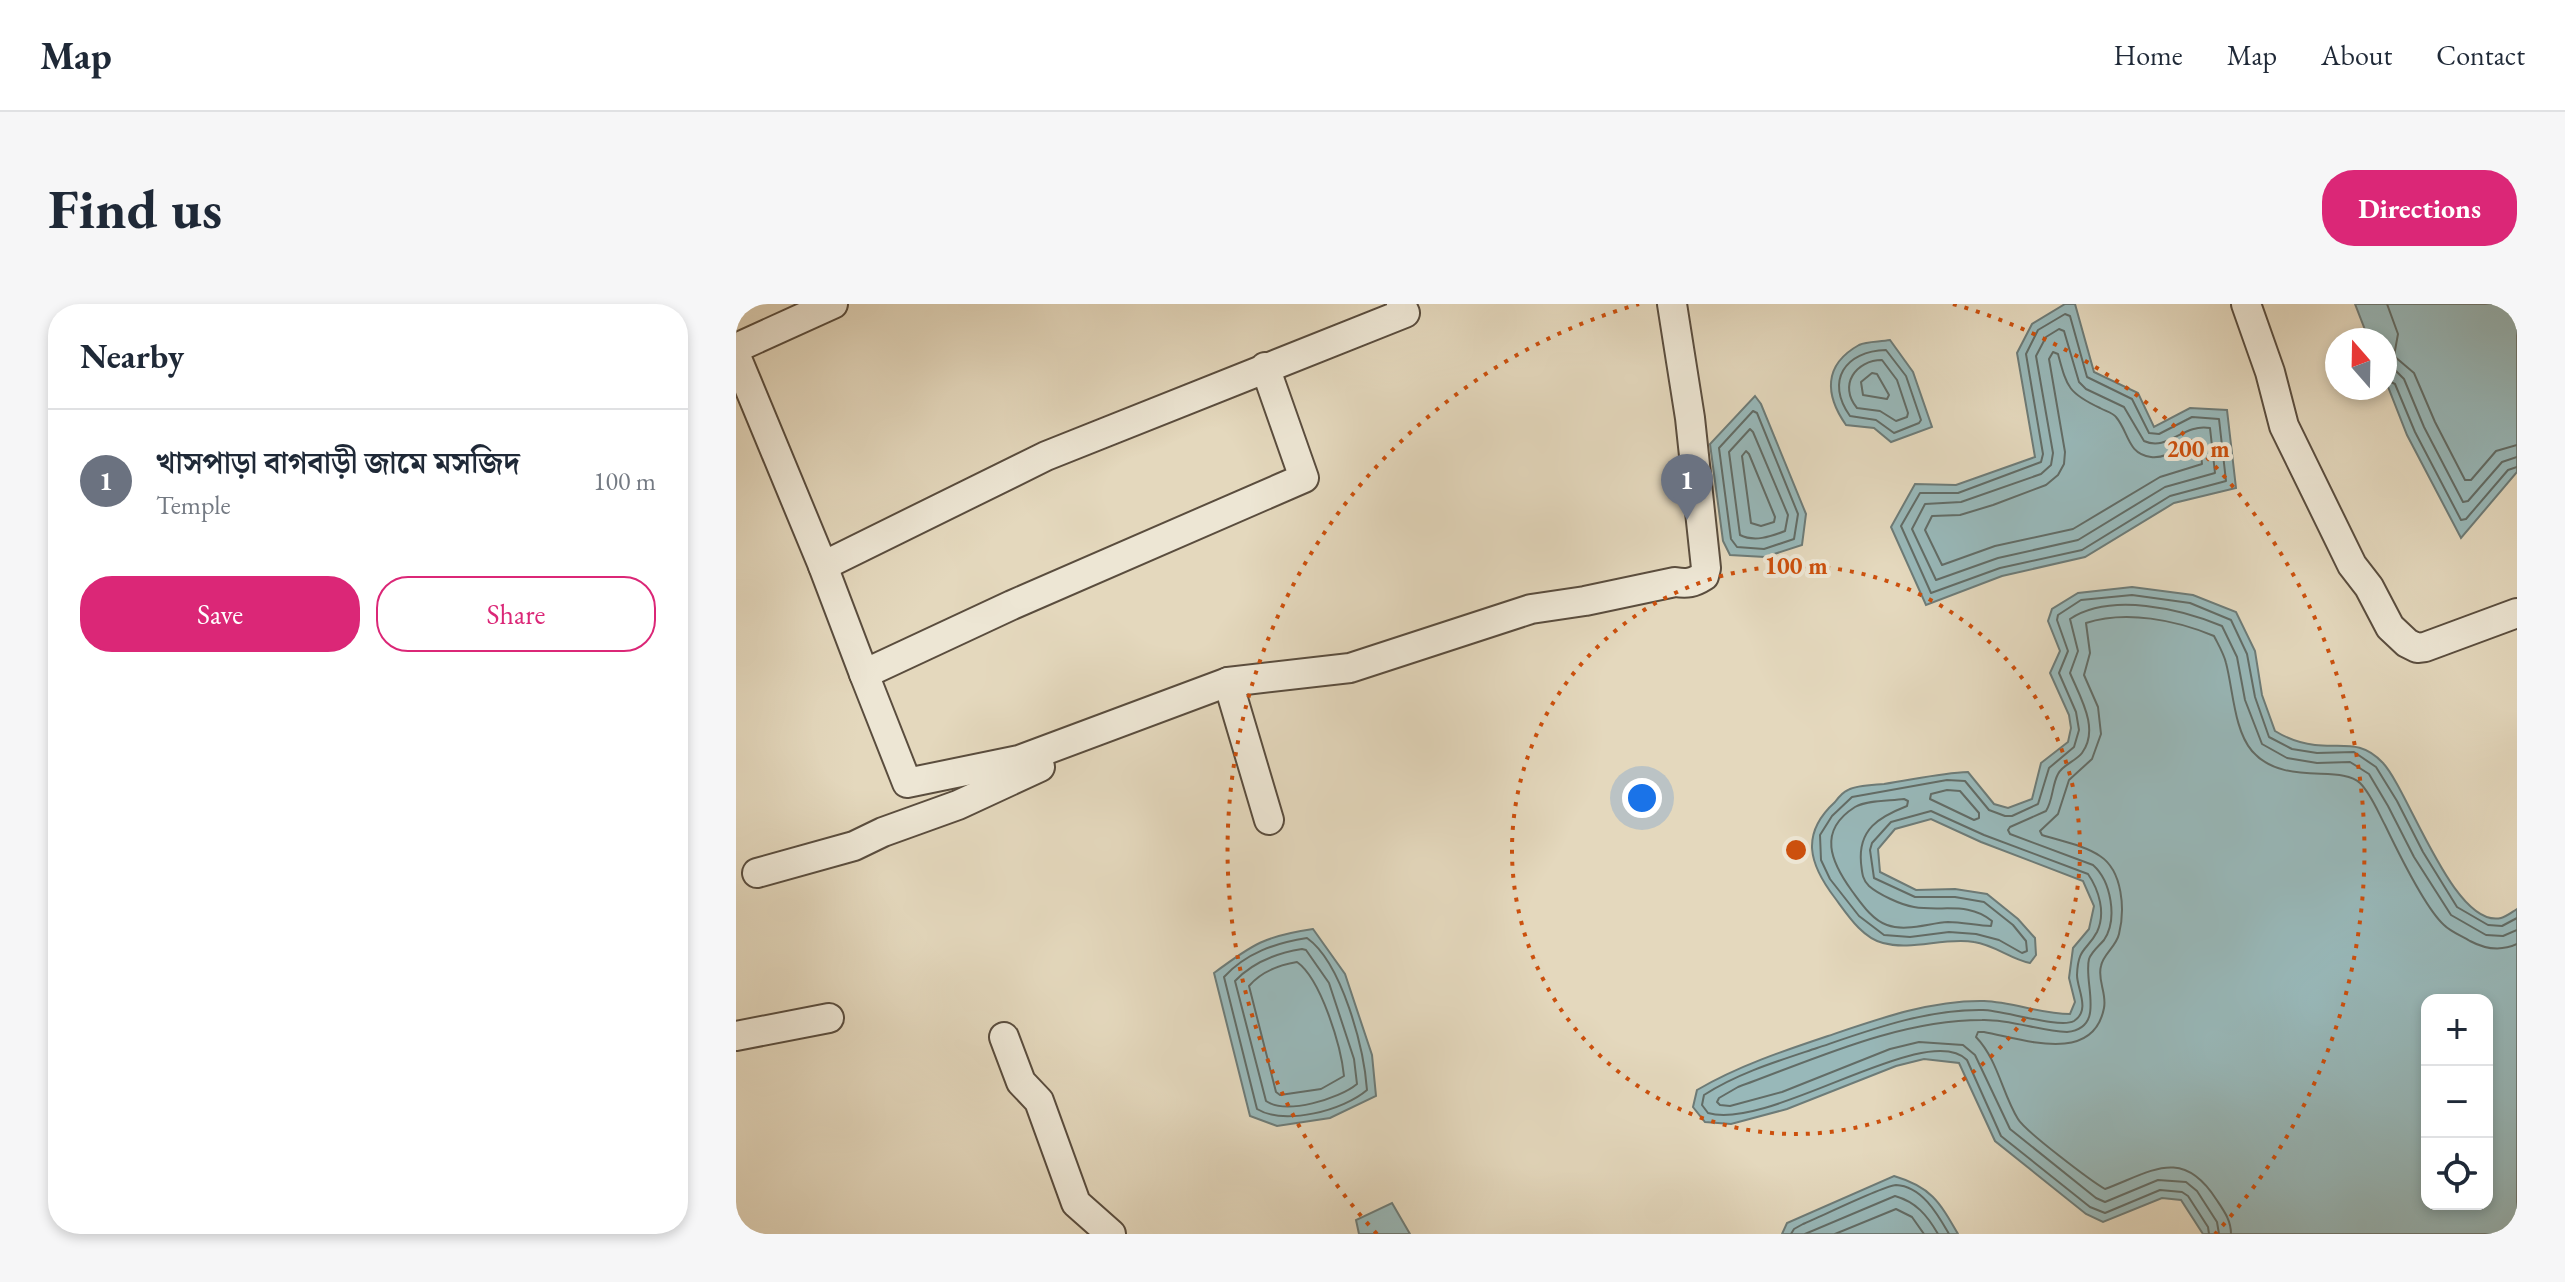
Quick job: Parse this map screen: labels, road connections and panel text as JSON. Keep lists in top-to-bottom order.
{
  "north": "top",
  "page": {
    "header": "Map",
    "nav": [
      "Home",
      "Map",
      "About",
      "Contact"
    ],
    "buttons": [
      "Directions",
      ["Save", "Share"]
    ],
    "title": "Find us",
    "heading": "Nearby",
    "list": [
      {
        "mark": "1",
        "name": "খাসপাড়া বাগবাড়ী জামে মসজিদ",
        "note": "Temple",
        "value": "100 m"
      }
    ],
    "pins": "1",
    "map_buttons": ["+", "−"]
  },
  "rings": ["200 m", "100 m"]
}
